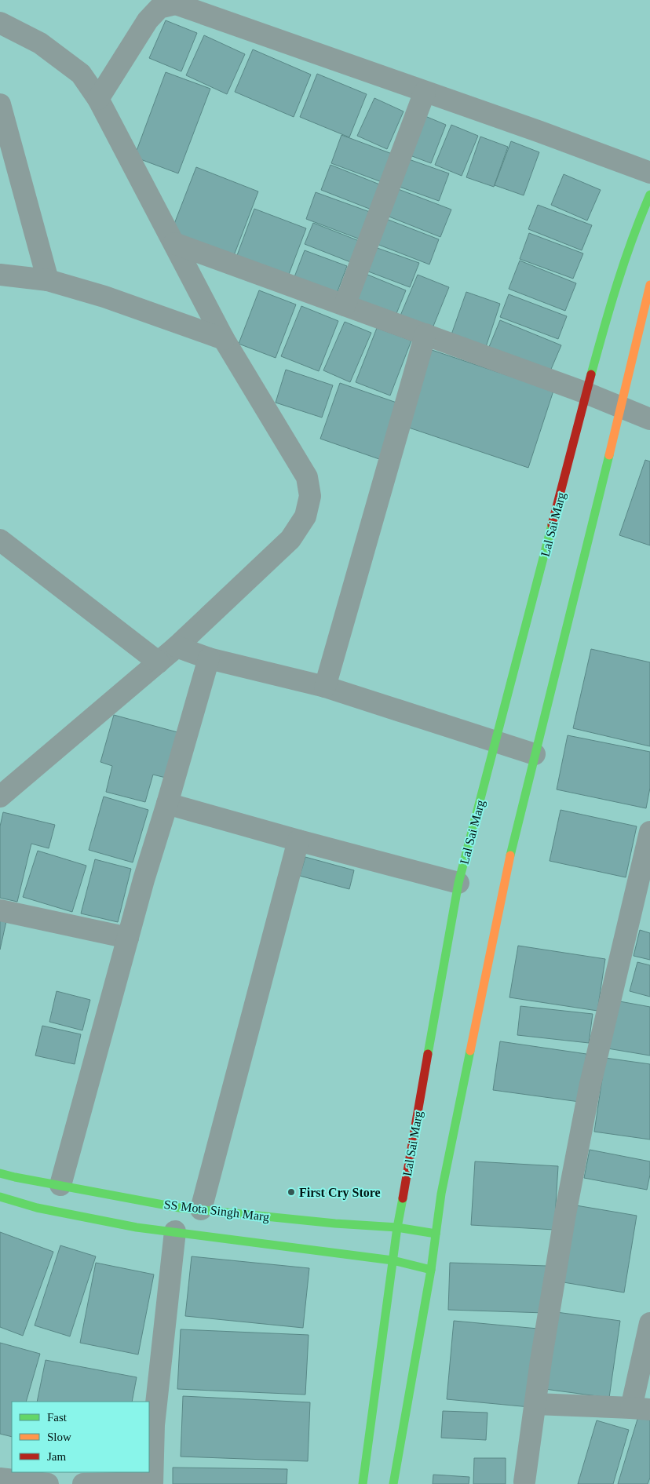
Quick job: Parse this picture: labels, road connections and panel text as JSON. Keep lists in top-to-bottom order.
{
  "streets": {
    "street": ["Lal Sai Marg", "SS Mota Singh Marg"]
  },
  "crossings": [
    ["Lal Sai Marg", "SS Mota Singh Marg"]
  ],
  "places": ["First Cry Store"],
  "legend": ["Fast", "Slow", "Jam"]
}
